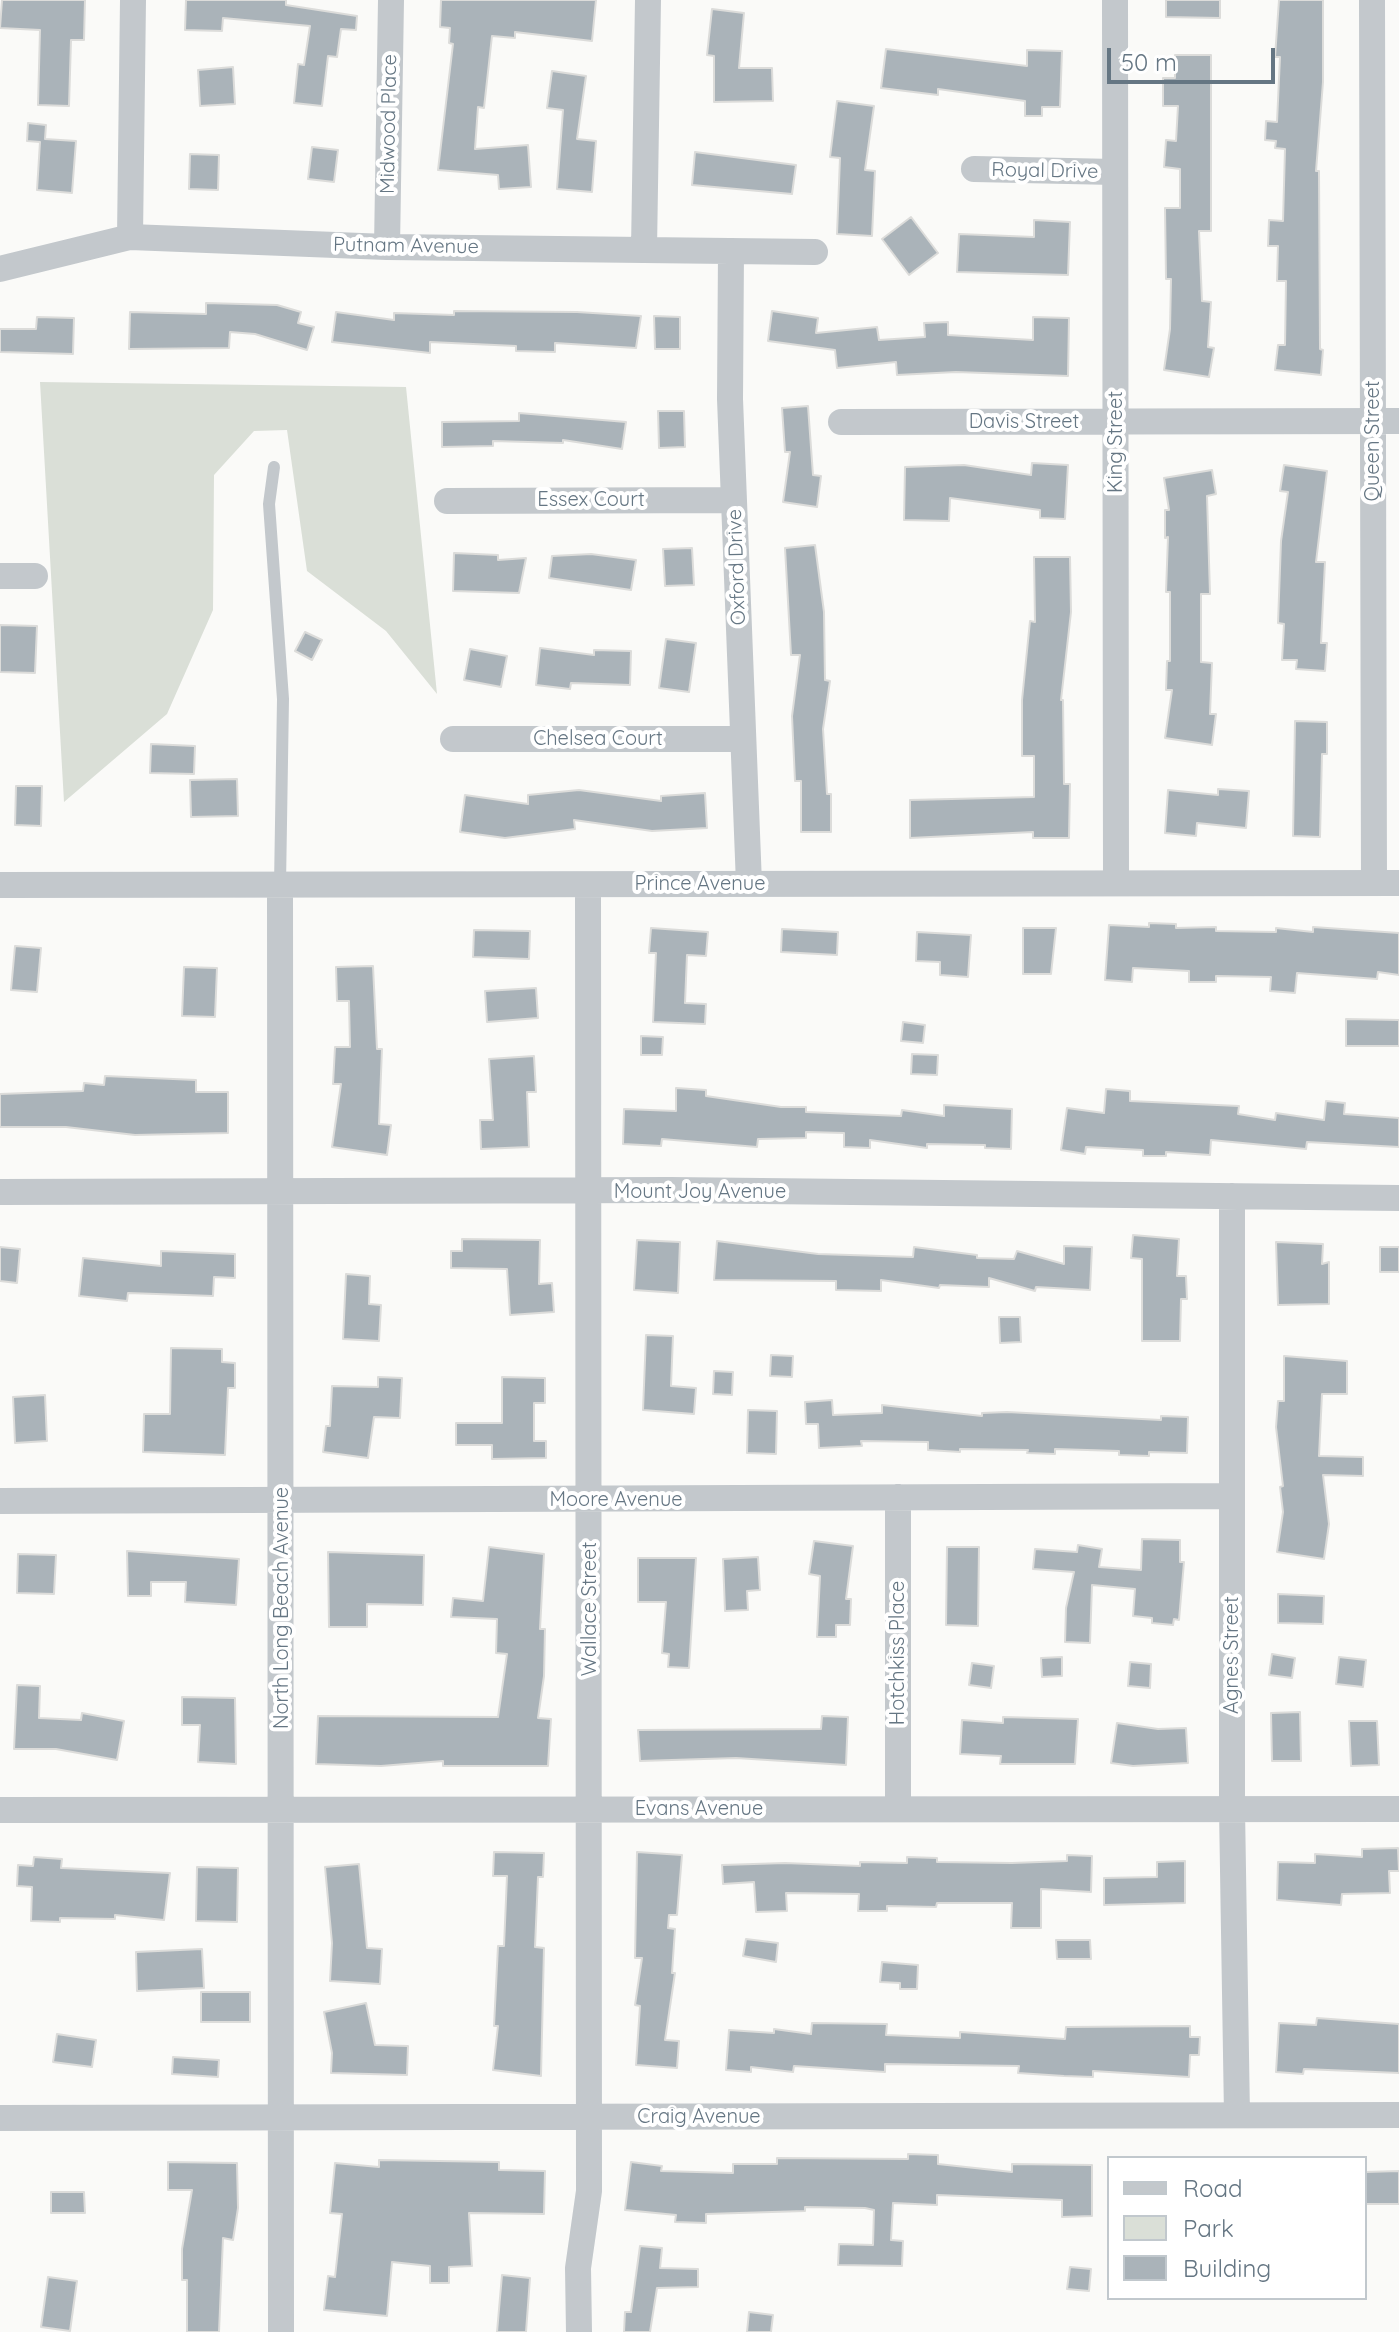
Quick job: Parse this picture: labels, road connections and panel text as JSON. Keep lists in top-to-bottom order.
{
  "streets": {
    "street": [
      "Midwood Place",
      "Royal Drive",
      "Putnam Avenue",
      "Davis Street",
      "Queen Street",
      "King Street",
      "Essex Court",
      "Oxford Drive",
      "Chelsea Court",
      "Prince Avenue",
      "Mount Joy Avenue",
      "Moore Avenue",
      "North Long Beach Avenue",
      "Wallace Street",
      "Hotchkiss Place",
      "Agnes Street",
      "Evans Avenue",
      "Craig Avenue"
    ]
  },
  "crossings": [
    ["Midwood Place", "Putnam Avenue"],
    ["Royal Drive", "King Street"],
    ["Putnam Avenue", "Oxford Drive"],
    ["Davis Street", "Queen Street"],
    ["Davis Street", "King Street"],
    ["Queen Street", "Prince Avenue"],
    ["King Street", "Prince Avenue"],
    ["Essex Court", "Oxford Drive"],
    ["Oxford Drive", "Chelsea Court"],
    ["Oxford Drive", "Prince Avenue"],
    ["Prince Avenue", "North Long Beach Avenue"],
    ["Prince Avenue", "Wallace Street"],
    ["Mount Joy Avenue", "North Long Beach Avenue"],
    ["Mount Joy Avenue", "Wallace Street"],
    ["Mount Joy Avenue", "Agnes Street"],
    ["Moore Avenue", "North Long Beach Avenue"],
    ["Moore Avenue", "Wallace Street"],
    ["Moore Avenue", "Hotchkiss Place"],
    ["Moore Avenue", "Agnes Street"],
    ["North Long Beach Avenue", "Evans Avenue"],
    ["North Long Beach Avenue", "Craig Avenue"],
    ["Wallace Street", "Evans Avenue"],
    ["Wallace Street", "Craig Avenue"],
    ["Hotchkiss Place", "Evans Avenue"],
    ["Agnes Street", "Evans Avenue"],
    ["Agnes Street", "Craig Avenue"]
  ],
  "legend": ["Road", "Park", "Building"],
  "scale_bar": "50 m"
}
